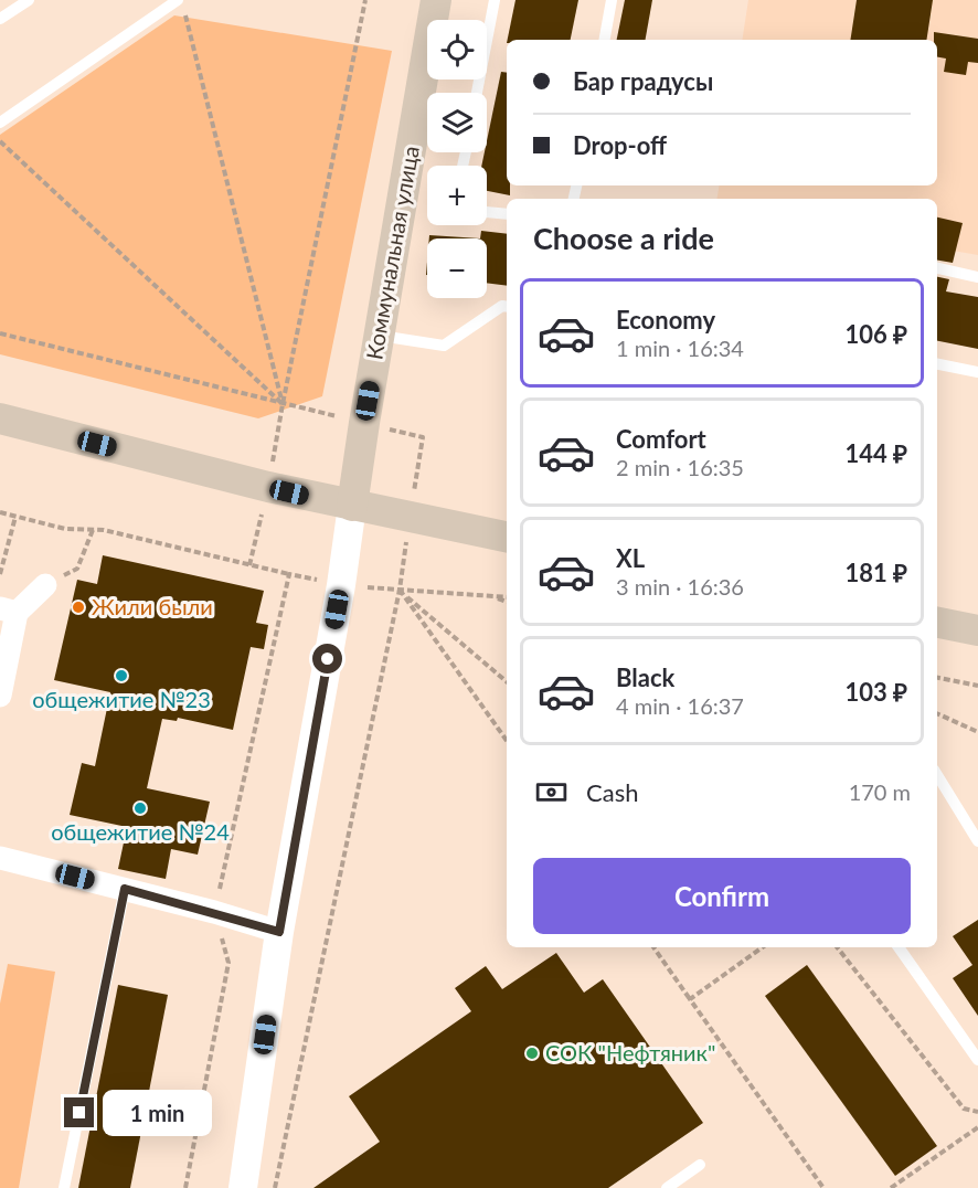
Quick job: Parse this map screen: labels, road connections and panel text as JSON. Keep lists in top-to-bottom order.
{
  "streets": {
    "main road": ["Коммунальная улица"]
  },
  "places": [
    "Жили были",
    "общежитие №23",
    "общежитие №24",
    "СОК \"Нефтяник\""
  ],
  "page": {
    "map_buttons": ["+", "−"],
    "banner": ["Бар градусы", "Drop-off"],
    "heading": "Choose a ride",
    "list": [
      {
        "name": "Economy",
        "note": "1 min · 16:34",
        "value": "106 ₽"
      },
      {
        "name": "Comfort",
        "note": "2 min · 16:35",
        "value": "144 ₽"
      },
      {
        "name": "XL",
        "note": "3 min · 16:36",
        "value": "181 ₽"
      },
      {
        "name": "Black",
        "note": "4 min · 16:37",
        "value": "103 ₽"
      }
    ],
    "pay": ["Cash", "170 m"],
    "buttons": "Confirm",
    "bubble": "1 min"
  }
}
